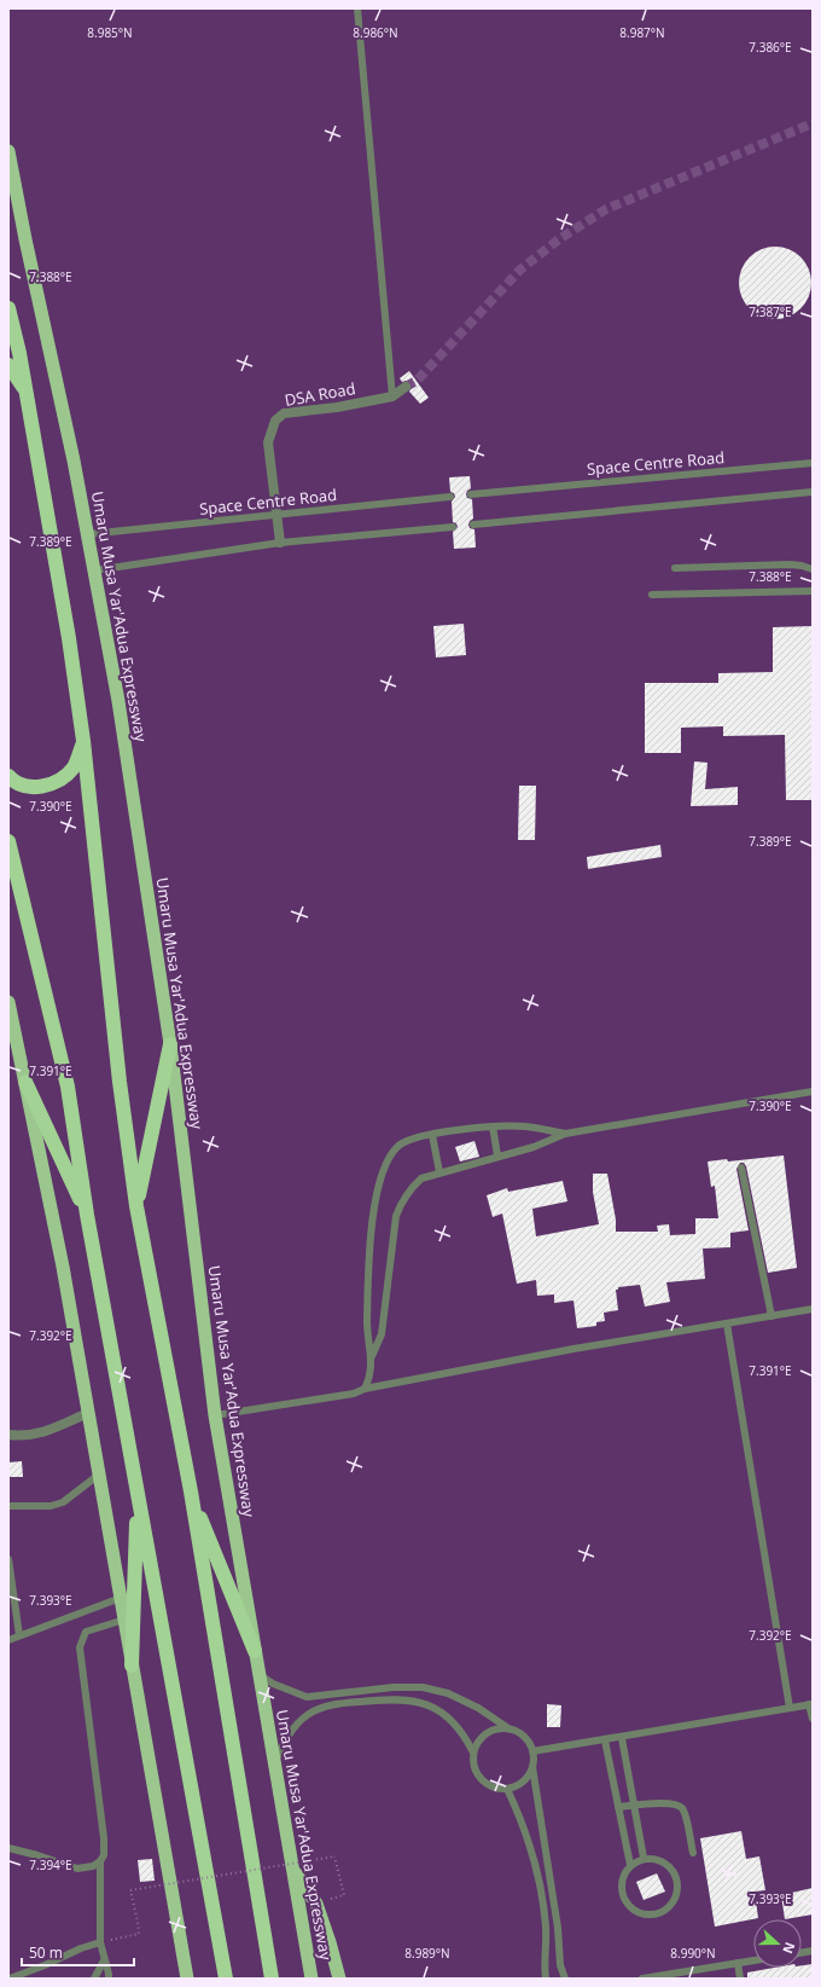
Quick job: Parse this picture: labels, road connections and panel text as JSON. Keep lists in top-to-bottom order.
{
  "streets": {
    "highway": ["Umaru Musa Yar'Adua Expressway"],
    "street": ["DSA Road"],
    "lane": ["Space Centre Road"]
  },
  "crossings": [
    ["DSA Road", "Space Centre Road"],
    ["Space Centre Road", "Umaru Musa Yar'Adua Expressway"]
  ],
  "scale_bar": "50 m",
  "north": "right",
  "coordinates": [
    "8.985°N",
    "8.986°N",
    "8.987°N",
    "7.386°E",
    "7.388°E",
    "7.387°E",
    "7.389°E",
    "7.390°E",
    "7.391°E",
    "7.392°E",
    "7.393°E",
    "7.394°E",
    "8.989°N",
    "8.990°N"
  ]
}
